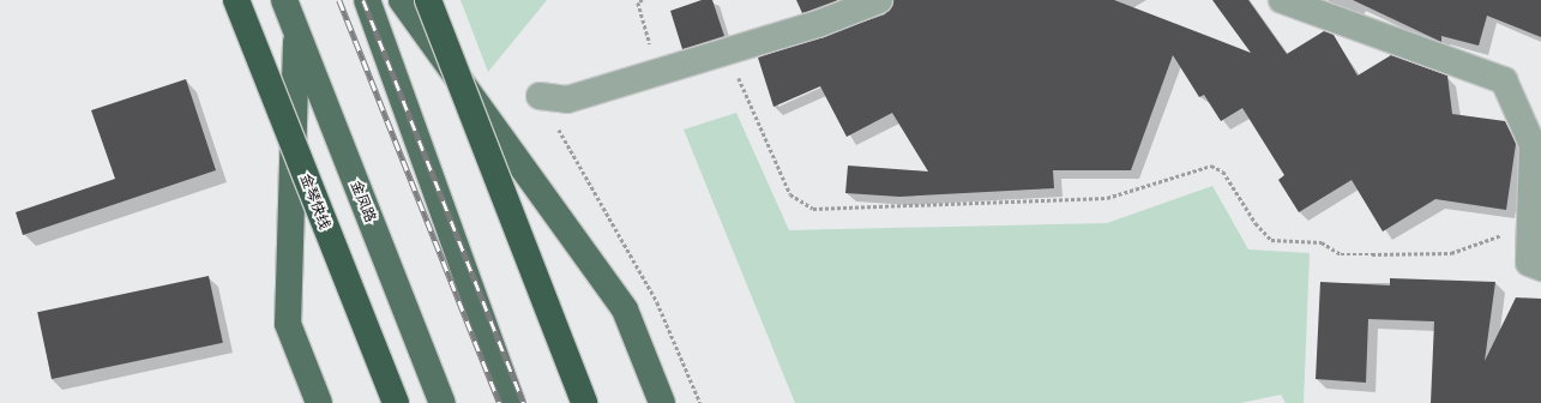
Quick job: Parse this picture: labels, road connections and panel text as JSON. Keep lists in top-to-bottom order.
{
  "streets": {
    "highway": ["金琴快线"],
    "main road": ["金凤路"]
  }
}
